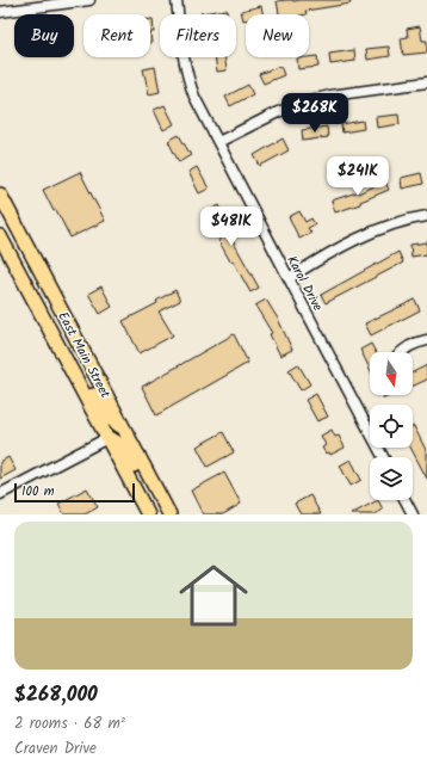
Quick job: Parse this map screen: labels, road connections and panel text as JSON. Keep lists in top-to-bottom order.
{
  "streets": {
    "main road": ["East Main Street"],
    "street": ["Karol Drive"]
  },
  "scale_bar": "100 m",
  "north": "bottom",
  "page": {
    "chip": [
      "Buy",
      "Rent",
      "Filters",
      "New"
    ],
    "price": ["$268K", "$241K", "$481K"],
    "scale": "100 m",
    "list": [
      {
        "name": "$268,000",
        "note": "2 rooms · 68 m² · Craven Drive"
      }
    ]
  }
}
